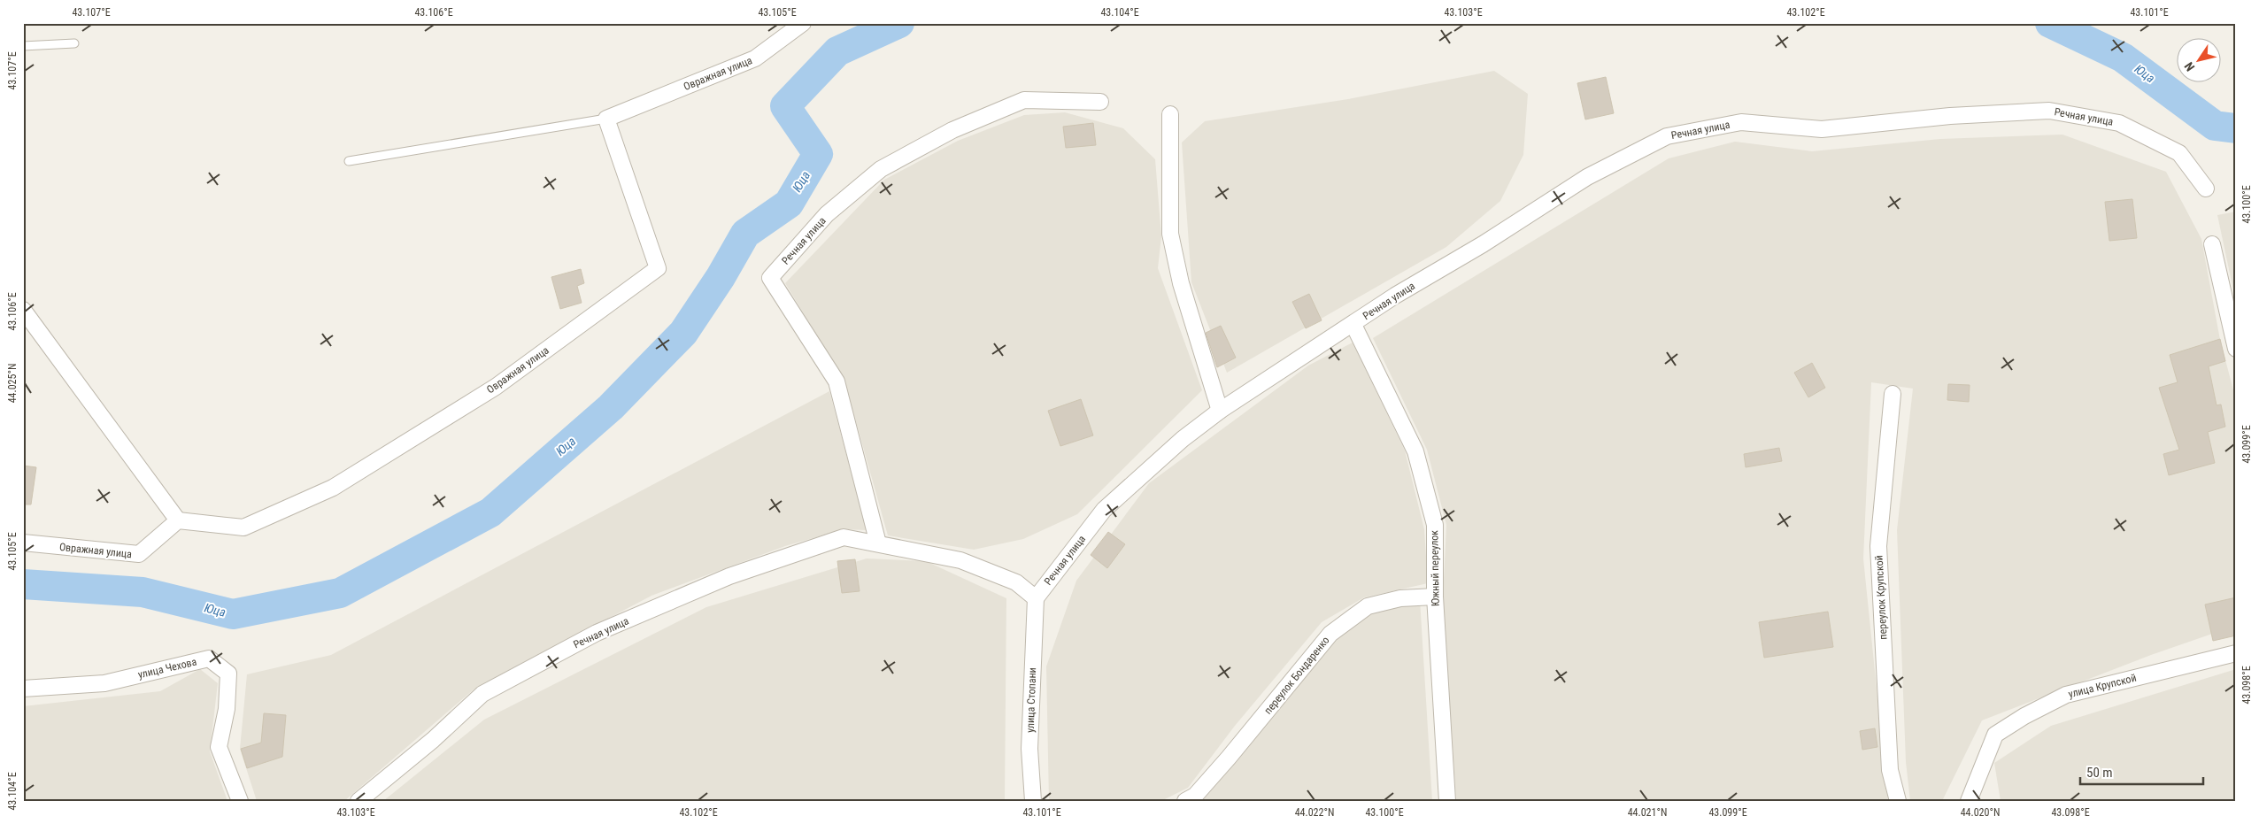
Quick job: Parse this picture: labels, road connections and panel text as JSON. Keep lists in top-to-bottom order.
{
  "streets": {
    "street": [
      "Овражная улица",
      "Речная улица",
      "Южный переулок",
      "переулок Крупской",
      "улица Чехова",
      "переулок Бондаренко",
      "улица Крупской",
      "улица Стопани"
    ]
  },
  "crossings": [
    ["Речная улица", "Южный переулок"],
    ["Речная улица", "улица Стопани"],
    ["Южный переулок", "переулок Бондаренко"]
  ],
  "water": ["Юца"],
  "scale_bar": "50 m",
  "north": "bottom left",
  "coordinates": [
    "43.107°E",
    "43.106°E",
    "43.105°E",
    "43.104°E",
    "43.103°E",
    "43.102°E",
    "43.101°E",
    "43.100°E",
    "44.025°N",
    "43.099°E",
    "43.098°E",
    "44.022°N",
    "44.021°N",
    "44.020°N"
  ]
}
